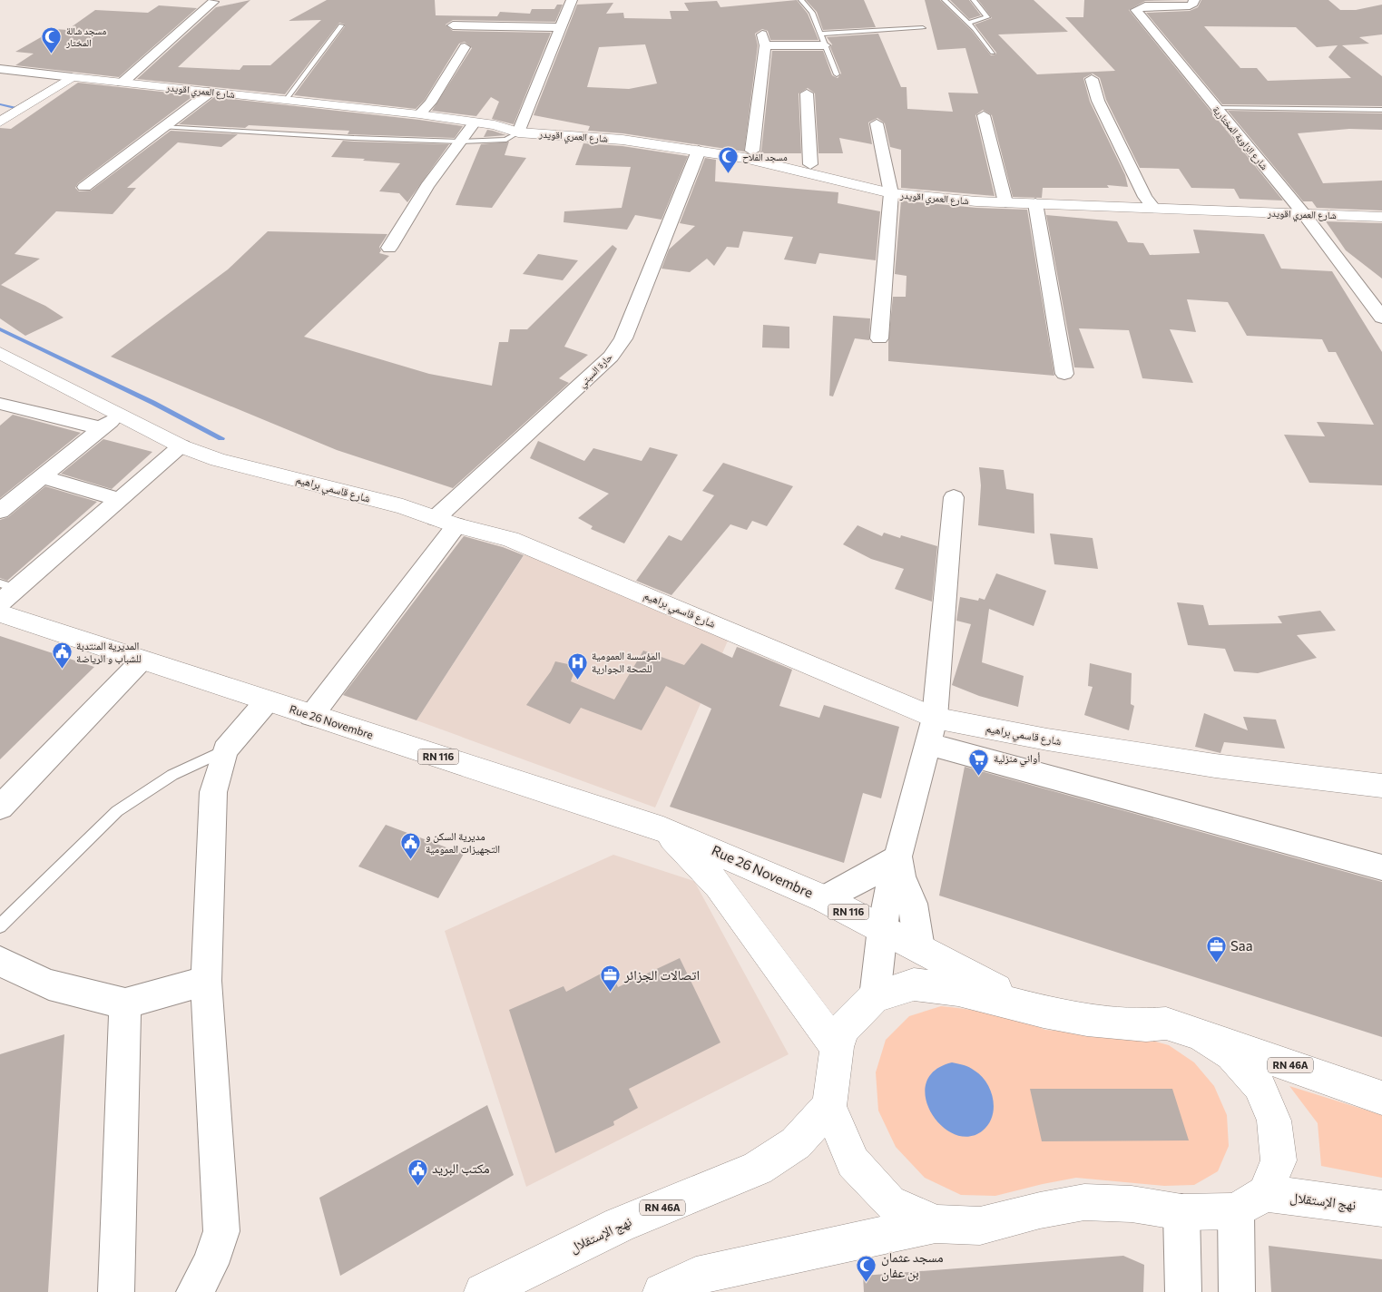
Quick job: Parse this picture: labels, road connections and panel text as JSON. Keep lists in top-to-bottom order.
{
  "streets": {
    "street": [
      "شارع العمري اقويدر",
      "شارع الزاوية المختارية",
      "حارة السبتي",
      "شارع قاسمي براهيم",
      "Rue 26 Novembre",
      "RN 116",
      "RN 46A",
      "نهج الإستقلال"
    ]
  },
  "crossings": [
    ["شارع العمري اقويدر", "شارع الزاوية المختارية"],
    ["شارع العمري اقويدر", "حارة السبتي"],
    ["حارة السبتي", "شارع قاسمي براهيم"],
    ["حارة السبتي", "Rue 26 Novembre"]
  ],
  "places": {
    "mosque": ["مسجد شالة المختار", "مسجد الفلاح", "مسجد عثمان بن عفان"],
    "public building": ["المديرية المنتدبة للشباب و الرياضة", "مديرية السكن و التجهيزات العمومية", "مكتب البريد"],
    "hospital": ["المؤسسة العمومية للصحة الجوارية"],
    "supermarket": ["أواني منزلية"],
    "office": ["Saa", "اتصالات الجزائر"]
  }
}
